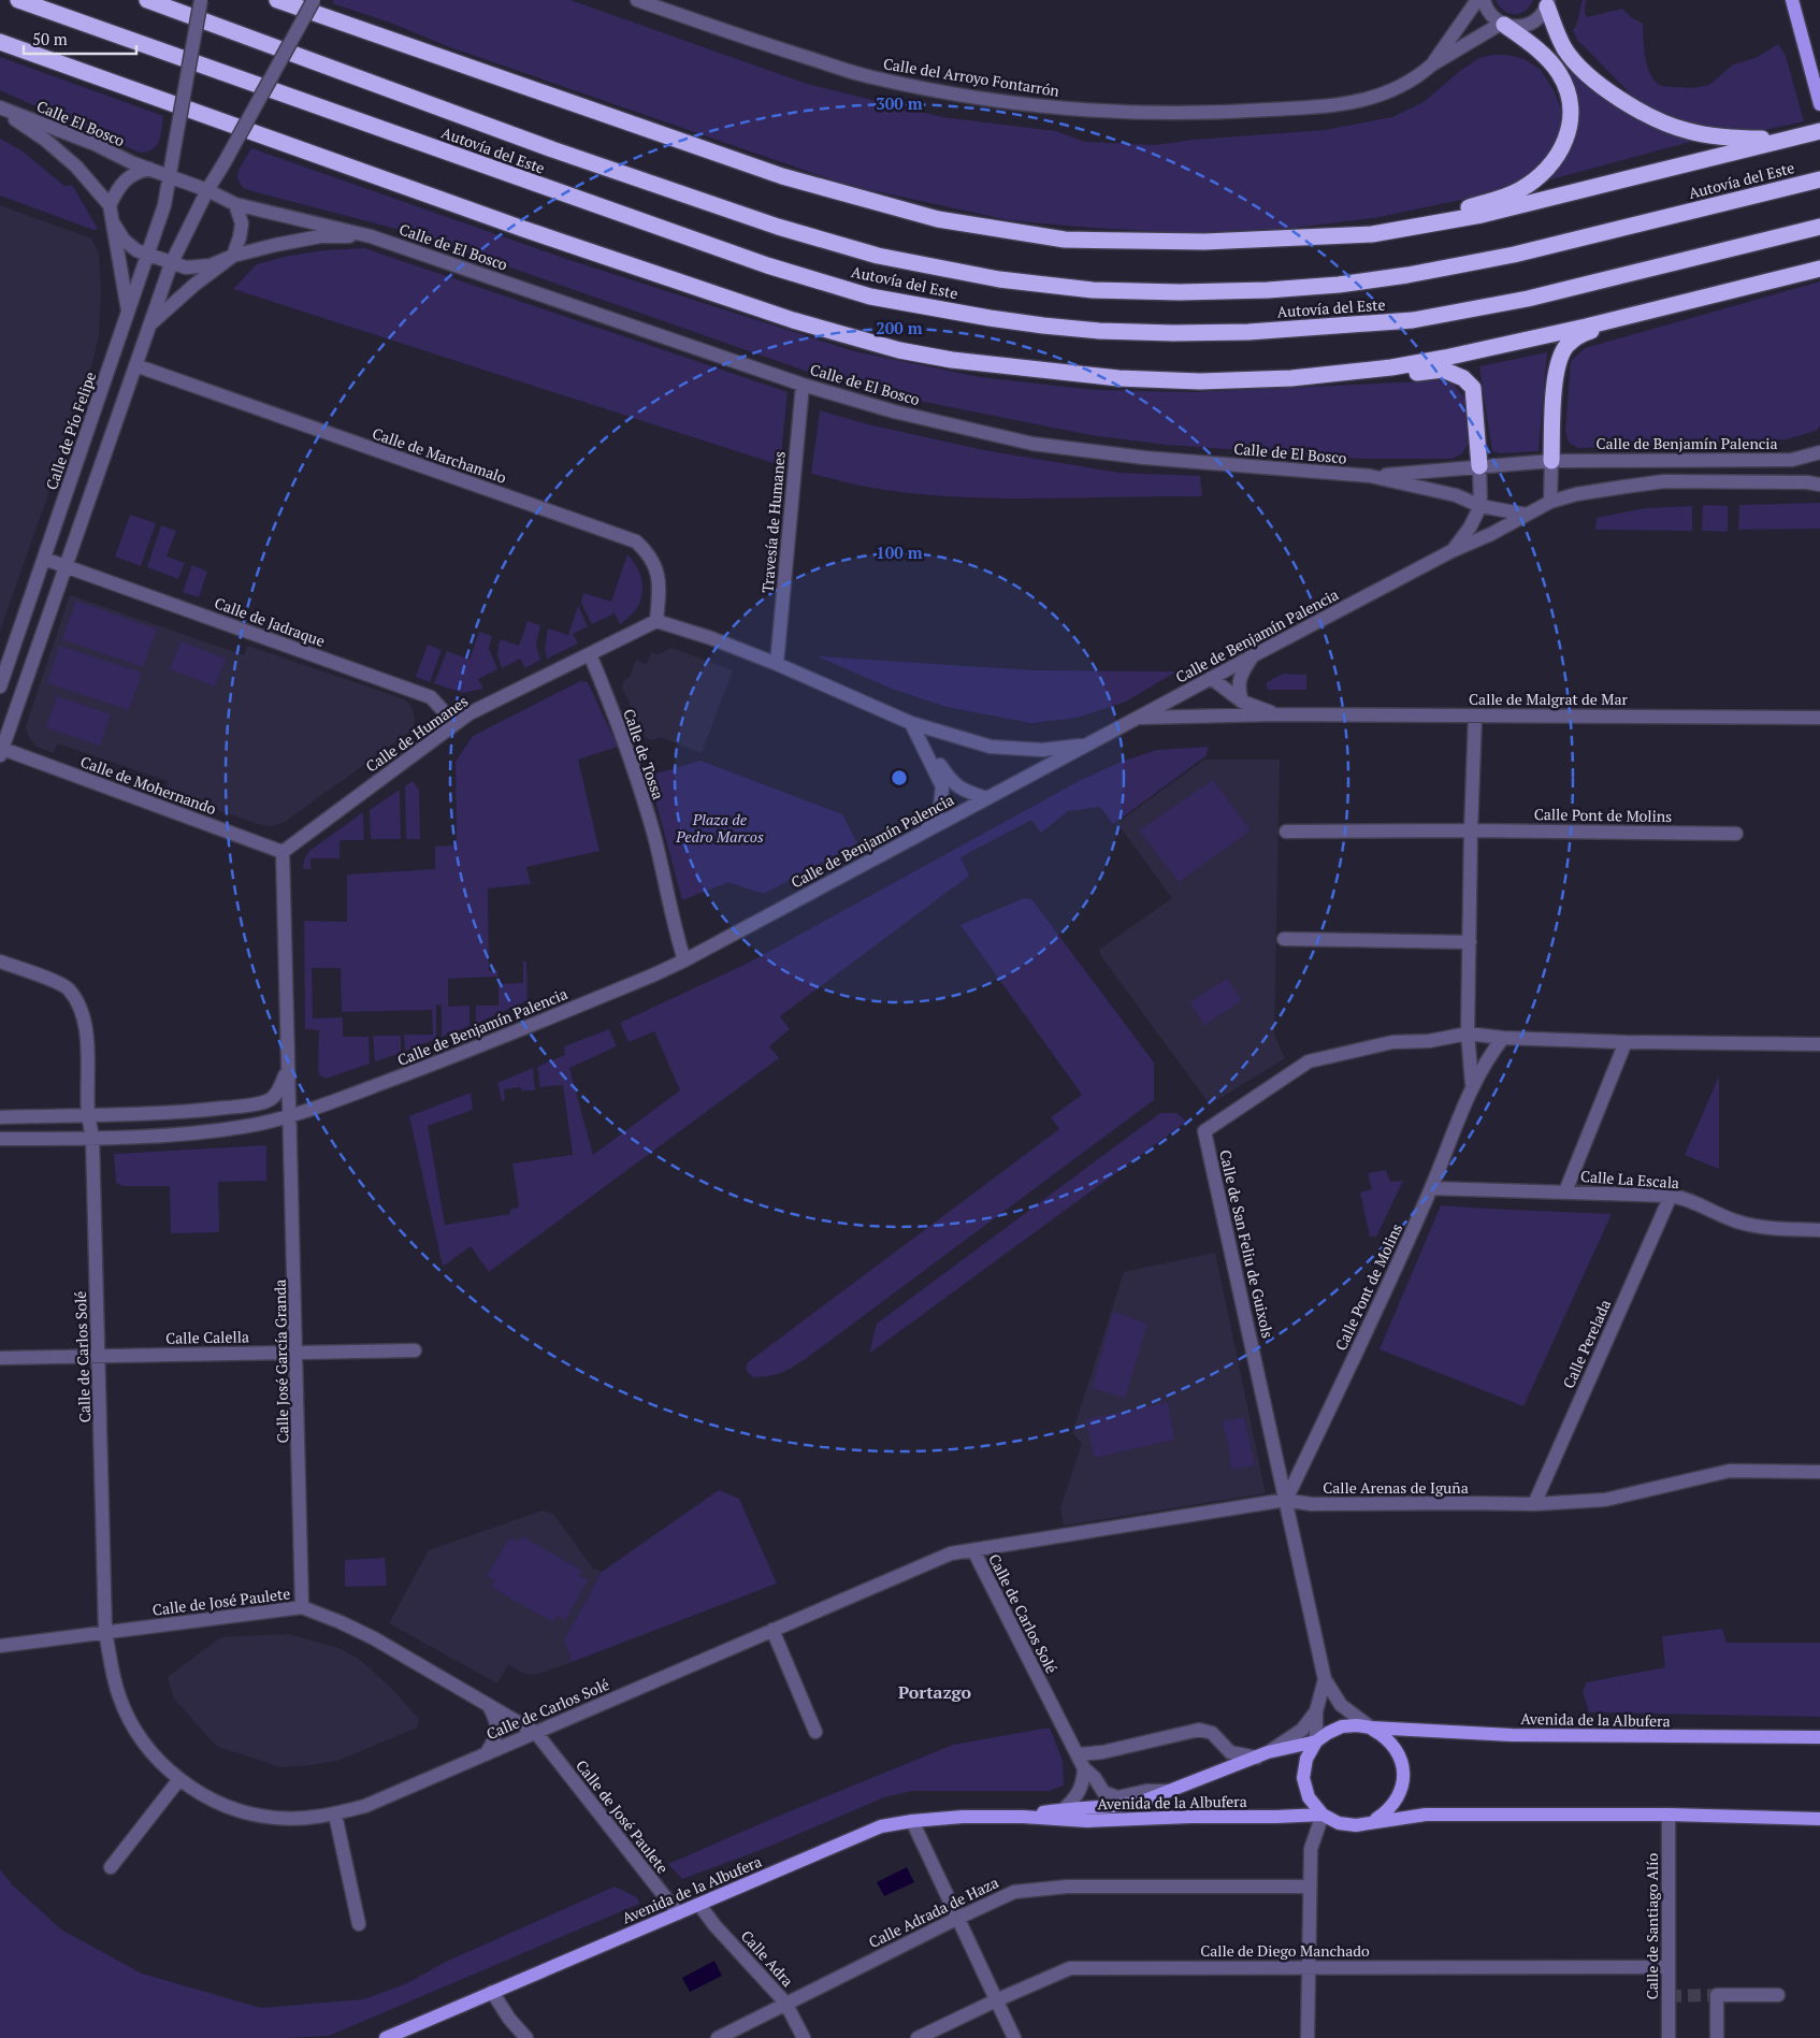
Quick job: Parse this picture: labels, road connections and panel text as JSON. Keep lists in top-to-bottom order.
{
  "streets": {
    "highway": ["Autovía del Este"],
    "main road": ["Avenida de la Albufera"],
    "street": [
      "Calle del Arroyo Fontarrón",
      "Calle El Bosco",
      "Calle de El Bosco",
      "Calle de Pío Felipe",
      "Calle de Benjamín Palencia",
      "Calle de Marchamalo",
      "Travesía de Humanes",
      "Calle de Jadraque",
      "Calle de Malgrat de Mar",
      "Calle de Humanes",
      "Calle de Tossa",
      "Calle de Mohernando",
      "Calle Pont de Molins",
      "Calle La Escala",
      "Calle de San Feliu de Guixols",
      "Calle Calella",
      "Calle Perelada",
      "Calle de Carlos Solé",
      "Calle José García Granda",
      "Calle Arenas de Iguña",
      "Calle de José Paulete",
      "Calle Adrada de Haza",
      "Calle de Santiago Alío",
      "Calle de Diego Manchado",
      "Calle Adra"
    ]
  },
  "crossings": [
    ["Calle El Bosco", "Calle de Pío Felipe"],
    ["Calle de El Bosco", "Calle de Pío Felipe"],
    ["Calle de El Bosco", "Calle de Benjamín Palencia"],
    ["Calle de El Bosco", "Travesía de Humanes"],
    ["Calle de Benjamín Palencia", "Calle de Malgrat de Mar"],
    ["Calle de Benjamín Palencia", "Calle de Tossa"],
    ["Calle de Benjamín Palencia", "Calle de Carlos Solé"],
    ["Calle de Benjamín Palencia", "Calle José García Granda"],
    ["Calle de Marchamalo", "Calle de Humanes"],
    ["Calle de Jadraque", "Calle de Humanes"],
    ["Calle de Malgrat de Mar", "Calle Pont de Molins"],
    ["Calle de Humanes", "Calle de Tossa"],
    ["Calle de Humanes", "Calle de Mohernando"],
    ["Calle Pont de Molins", "Calle La Escala"],
    ["Calle Pont de Molins", "Calle de San Feliu de Guixols"],
    ["Calle Pont de Molins", "Calle Arenas de Iguña"],
    ["Calle La Escala", "Calle Perelada"],
    ["Calle de San Feliu de Guixols", "Calle Arenas de Iguña"],
    ["Calle de San Feliu de Guixols", "Avenida de la Albufera"],
    ["Calle Calella", "Calle de Carlos Solé"],
    ["Calle Calella", "Calle José García Granda"],
    ["Calle Perelada", "Calle Arenas de Iguña"],
    ["Calle de Carlos Solé", "Calle Arenas de Iguña"],
    ["Calle de Carlos Solé", "Calle de José Paulete"],
    ["Calle de Carlos Solé", "Avenida de la Albufera"],
    ["Calle José García Granda", "Calle de José Paulete"],
    ["Calle de José Paulete", "Avenida de la Albufera"],
    ["Avenida de la Albufera", "Calle de Santiago Alío"],
    ["Avenida de la Albufera", "Calle Adra"],
    ["Calle Adrada de Haza", "Calle Adra"],
    ["Calle de Santiago Alío", "Calle de Diego Manchado"]
  ],
  "districts": ["Portazgo"],
  "parks": ["Plaza de Pedro Marcos"],
  "scale_bar": "50 m",
  "rings": ["300 m", "200 m", "100 m"]
}
